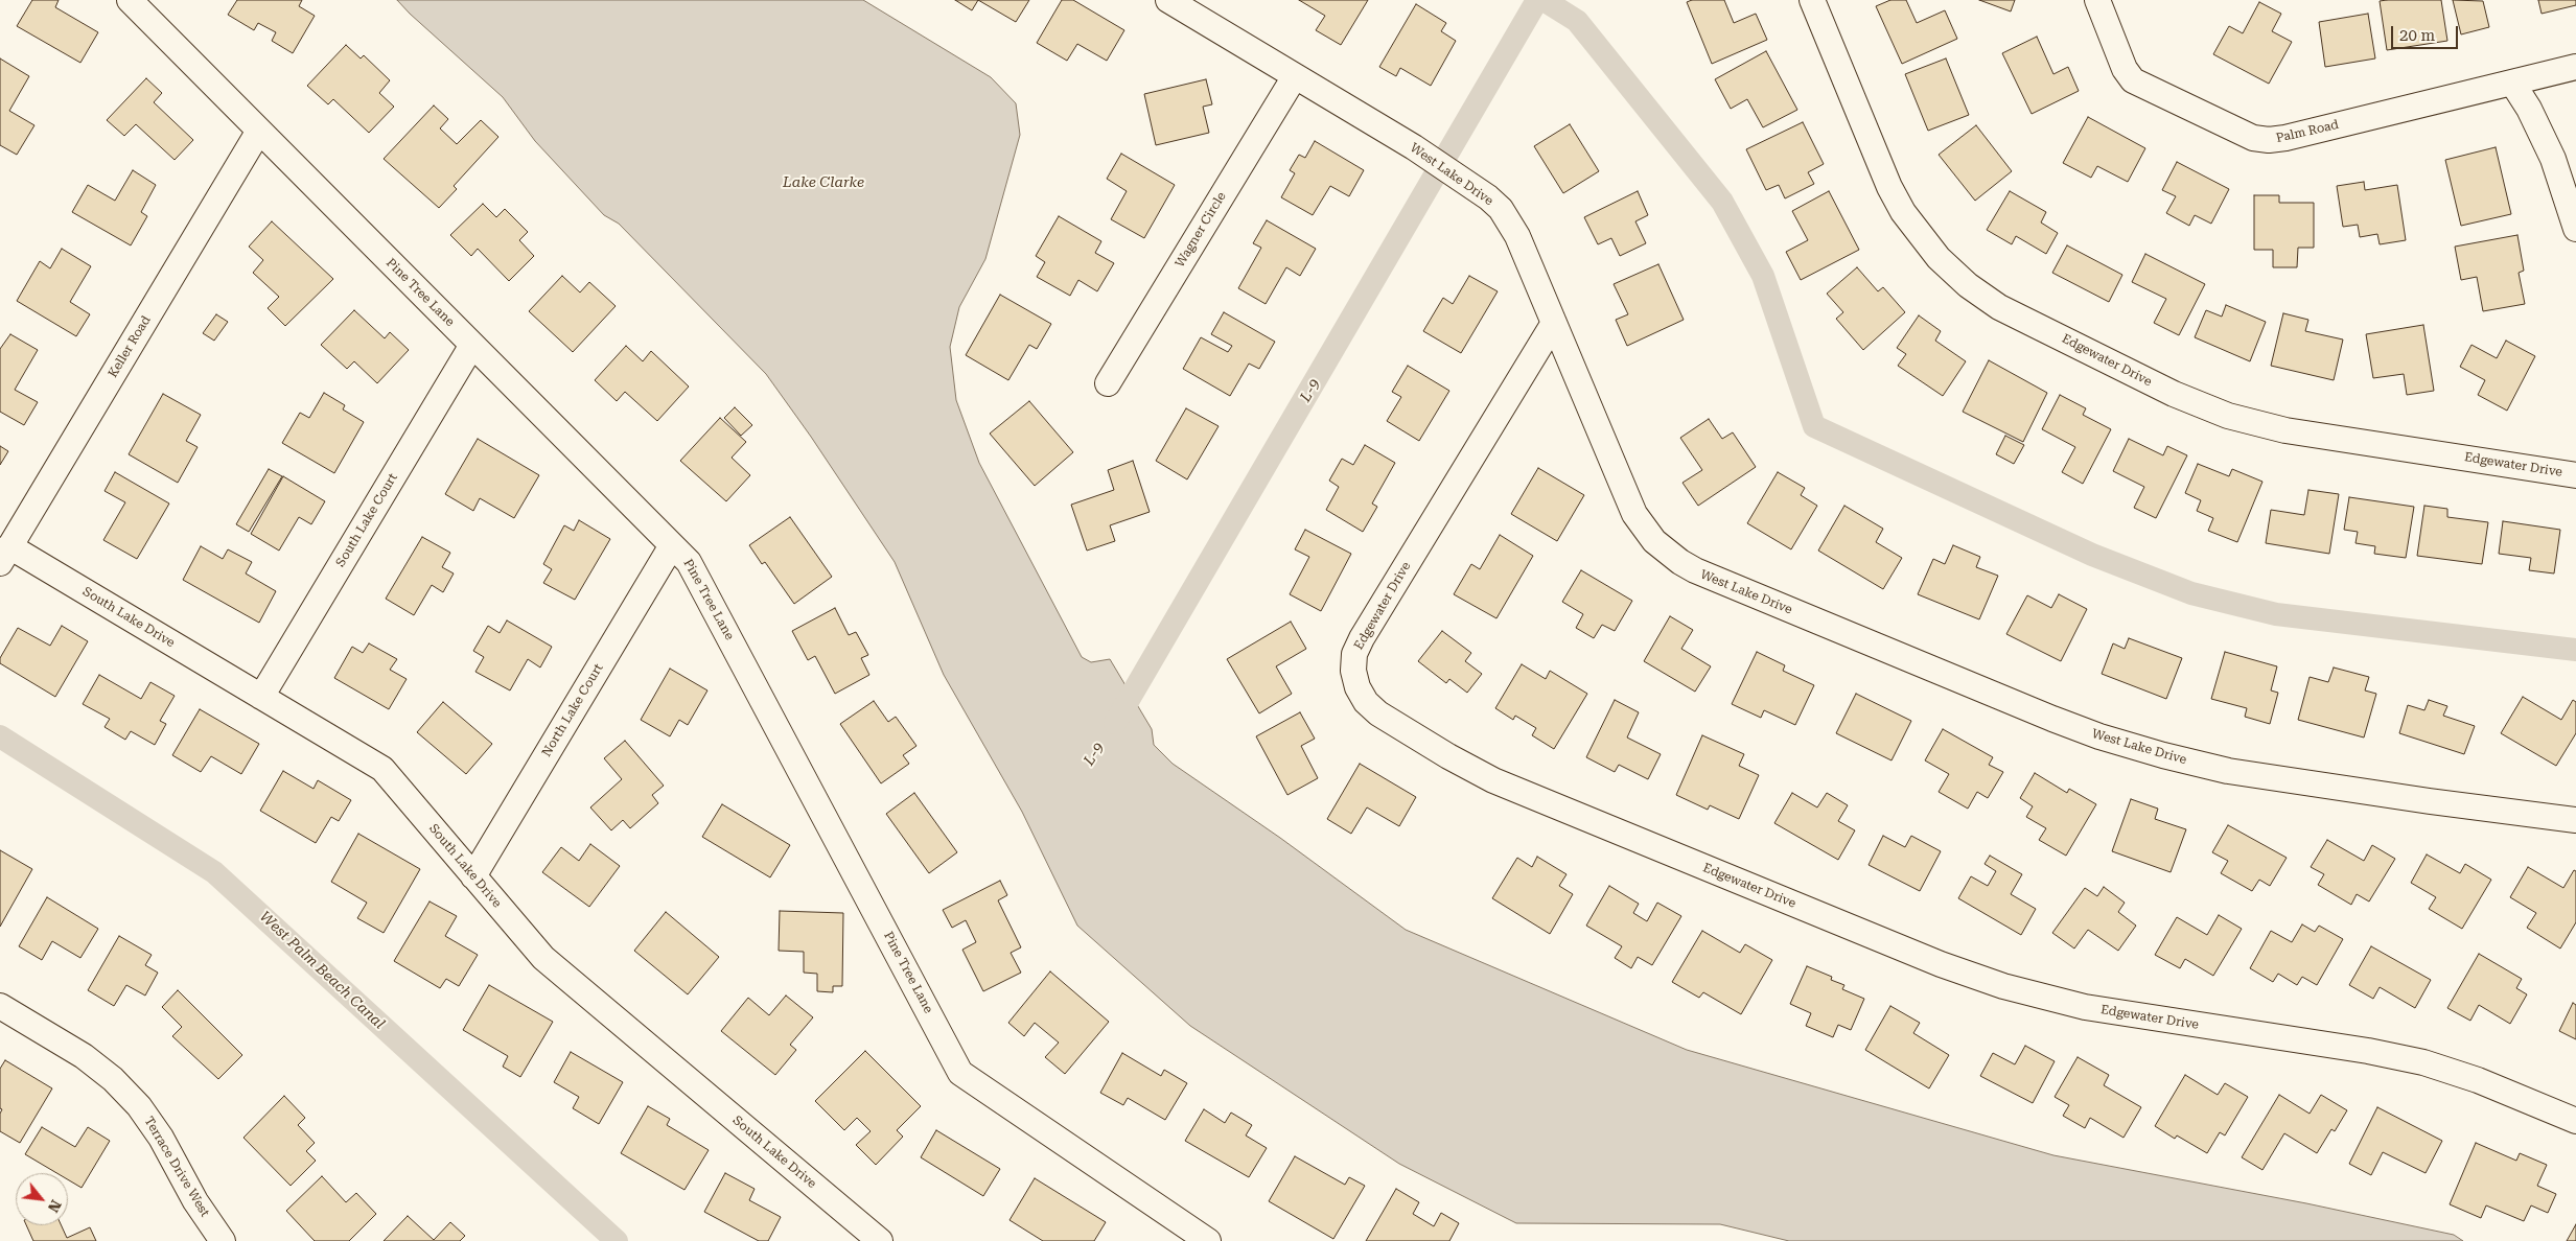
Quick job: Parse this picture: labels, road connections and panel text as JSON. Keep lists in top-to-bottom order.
{
  "streets": {
    "street": [
      "Palm Road",
      "West Lake Drive",
      "Wagner Circle",
      "Pine Tree Lane",
      "Keller Road",
      "Edgewater Drive",
      "South Lake Court",
      "South Lake Drive",
      "North Lake Court",
      "Terrace Drive West"
    ]
  },
  "crossings": [
    ["West Lake Drive", "Wagner Circle"],
    ["West Lake Drive", "Edgewater Drive"],
    ["Pine Tree Lane", "Keller Road"],
    ["Pine Tree Lane", "South Lake Court"],
    ["Pine Tree Lane", "North Lake Court"],
    ["Keller Road", "South Lake Drive"],
    ["South Lake Court", "South Lake Drive"],
    ["South Lake Drive", "North Lake Court"]
  ],
  "water": ["Lake Clarke", "L-9", "West Palm Beach Canal"],
  "scale_bar": "20 m",
  "north": "bottom right"
}
